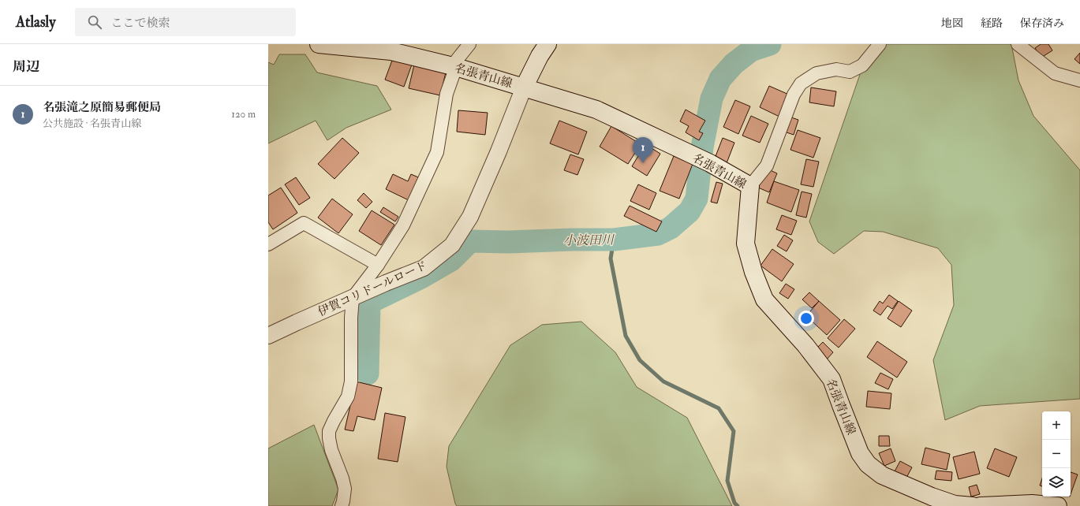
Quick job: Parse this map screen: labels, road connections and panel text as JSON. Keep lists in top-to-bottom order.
{
  "streets": {
    "main road": ["名張青山線"],
    "street": ["伊賀コリドールロード"]
  },
  "crossings": [
    ["名張青山線", "伊賀コリドールロード"]
  ],
  "water": ["小波田川"],
  "page": {
    "header": "Atlasly",
    "search": "ここで検索",
    "nav": ["地図", "経路", "保存済み"],
    "heading": "周辺",
    "list": [
      {
        "mark": "1",
        "name": "名張滝之原簡易郵便局",
        "note": "公共施設 · 名張青山線",
        "value": "120 m"
      }
    ],
    "pins": "1",
    "map_buttons": ["+", "−"]
  }
}
